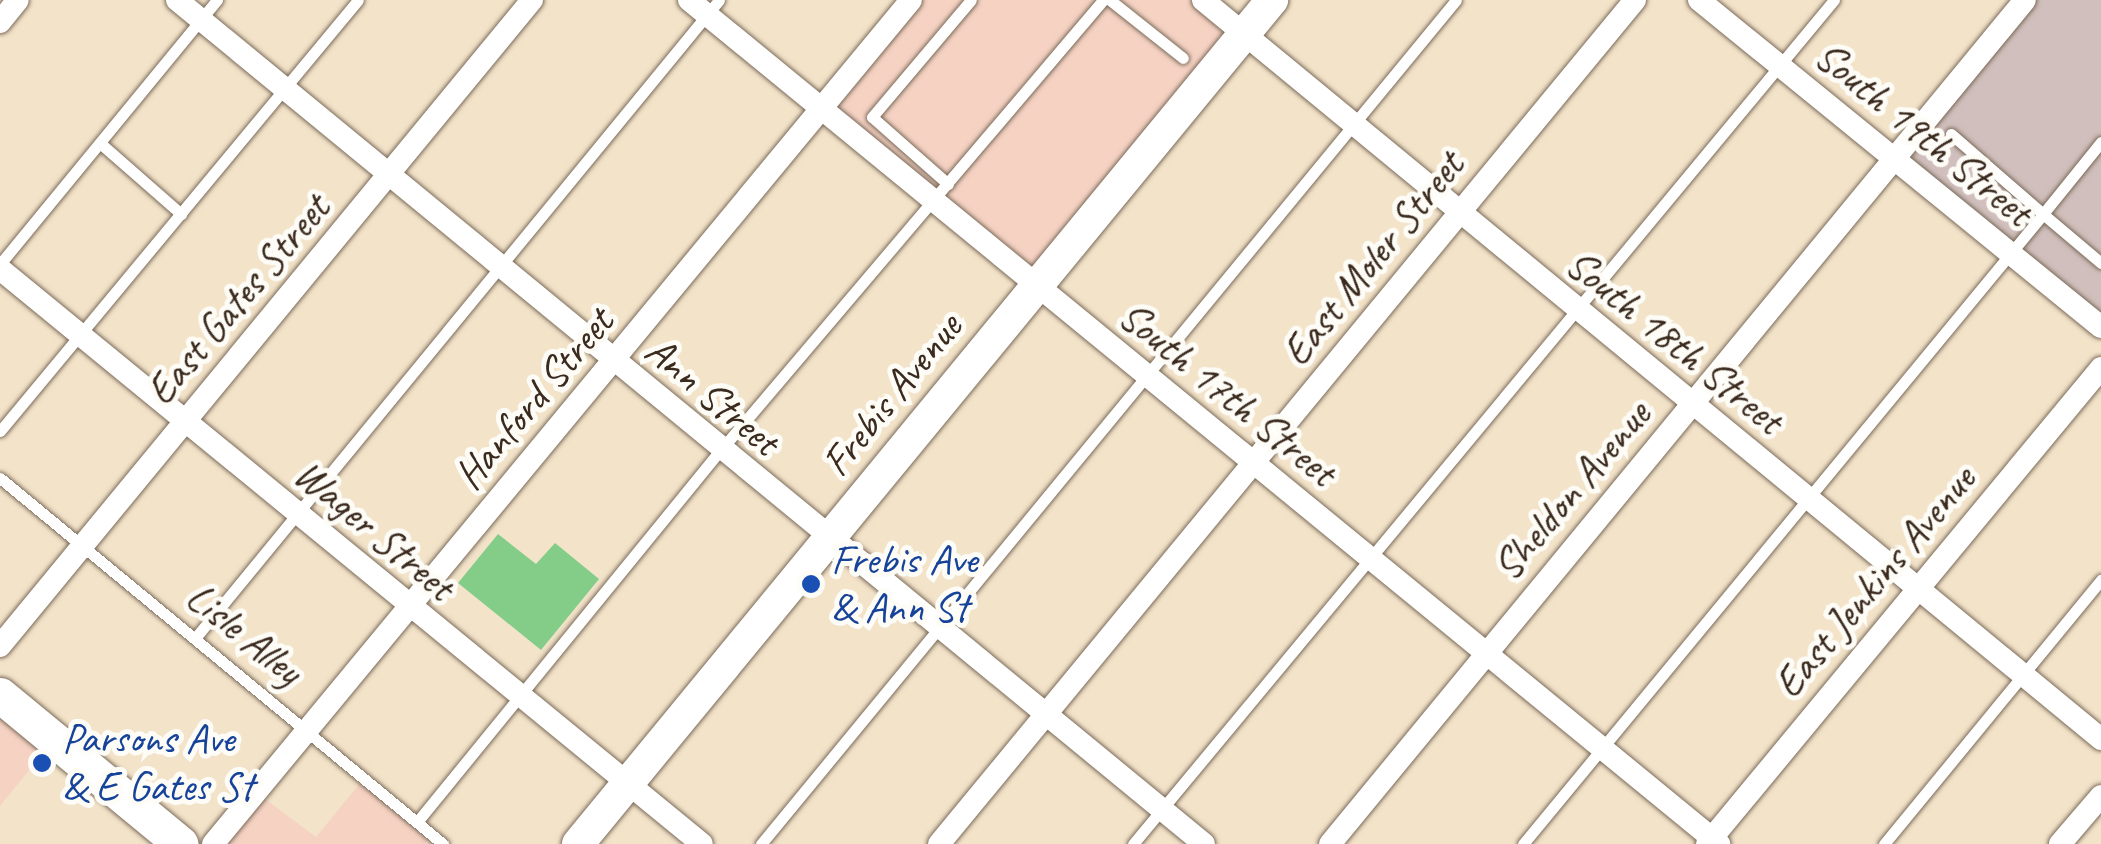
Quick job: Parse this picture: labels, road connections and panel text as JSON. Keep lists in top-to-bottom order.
{
  "streets": {
    "main road": ["Frebis Avenue"],
    "street": [
      "South 19th Street",
      "East Moler Street",
      "East Gates Street",
      "South 18th Street",
      "South 17th Street",
      "Ann Street",
      "Hanford Street",
      "Sheldon Avenue",
      "Wager Street",
      "East Jenkins Avenue"
    ],
    "lane": ["Lisle Alley"]
  },
  "crossings": [
    ["South 19th Street", "Sheldon Avenue"],
    ["East Moler Street", "South 18th Street"],
    ["East Moler Street", "South 17th Street"],
    ["East Moler Street", "Ann Street"],
    ["East Gates Street", "Ann Street"],
    ["East Gates Street", "Wager Street"],
    ["East Gates Street", "Lisle Alley"],
    ["South 18th Street", "Frebis Avenue"],
    ["South 18th Street", "Sheldon Avenue"],
    ["South 18th Street", "East Jenkins Avenue"],
    ["South 17th Street", "Frebis Avenue"],
    ["South 17th Street", "Hanford Street"],
    ["South 17th Street", "Sheldon Avenue"],
    ["South 17th Street", "East Jenkins Avenue"],
    ["Frebis Avenue", "Ann Street"],
    ["Frebis Avenue", "Wager Street"],
    ["Ann Street", "Hanford Street"],
    ["Hanford Street", "Wager Street"],
    ["Hanford Street", "Lisle Alley"]
  ],
  "places": ["Frebis Ave & Ann St", "Parsons Ave & E Gates St"]
}
